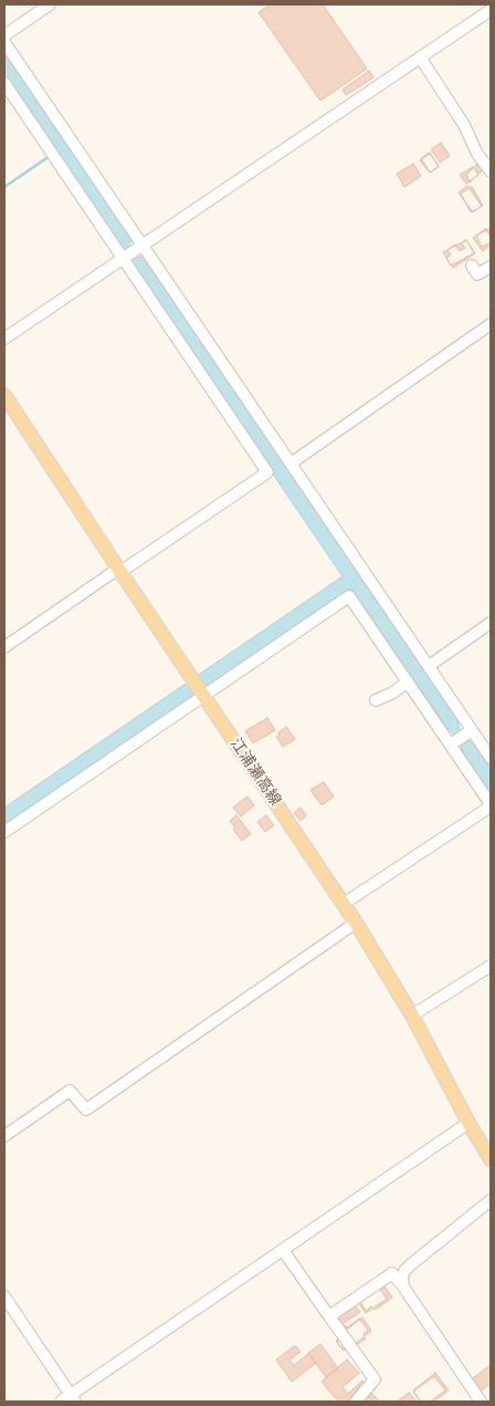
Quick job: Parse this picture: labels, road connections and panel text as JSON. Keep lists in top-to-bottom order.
{
  "streets": {
    "main road": ["江浦瀬高線"]
  }
}
